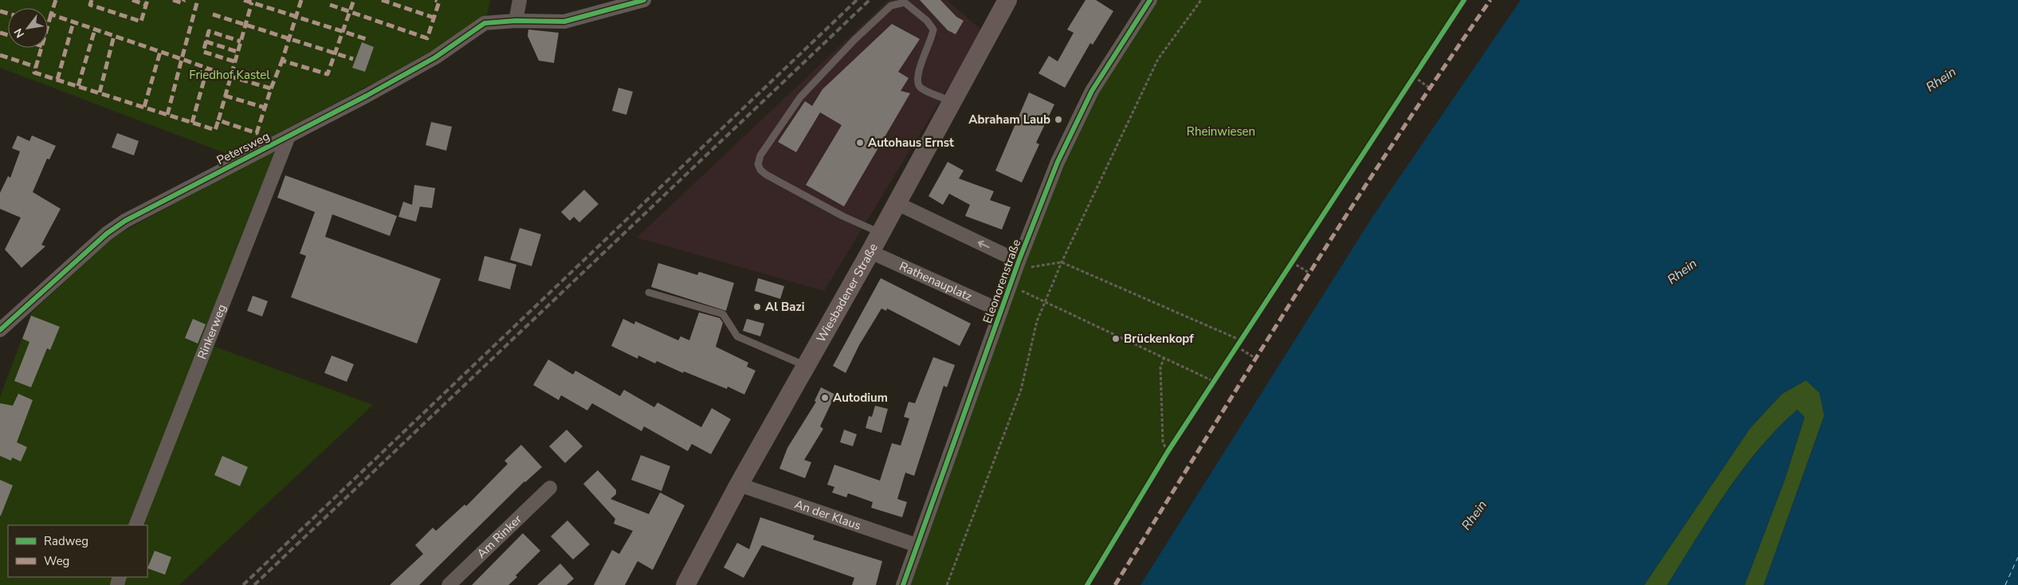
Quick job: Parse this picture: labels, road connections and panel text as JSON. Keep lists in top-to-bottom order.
{
  "streets": {
    "main road": ["Wiesbadener Straße"],
    "street": [
      "Petersweg",
      "Rathenauplatz",
      "Eleonorenstraße",
      "Rinkerweg",
      "An der Klaus",
      "Am Rinker"
    ]
  },
  "crossings": [
    ["Petersweg", "Rinkerweg"],
    ["Rathenauplatz", "Eleonorenstraße"],
    ["Rathenauplatz", "Wiesbadener Straße"],
    ["Eleonorenstraße", "An der Klaus"],
    ["Wiesbadener Straße", "An der Klaus"]
  ],
  "water": ["Rhein"],
  "parks": ["Friedhof Kastel", "Rheinwiesen"],
  "places": [
    "Abraham Laub",
    "Autohaus Ernst",
    "Al Bazi",
    "Brückenkopf",
    "Autodium"
  ],
  "legend": ["Radweg", "Weg"],
  "north": "bottom left"
}
